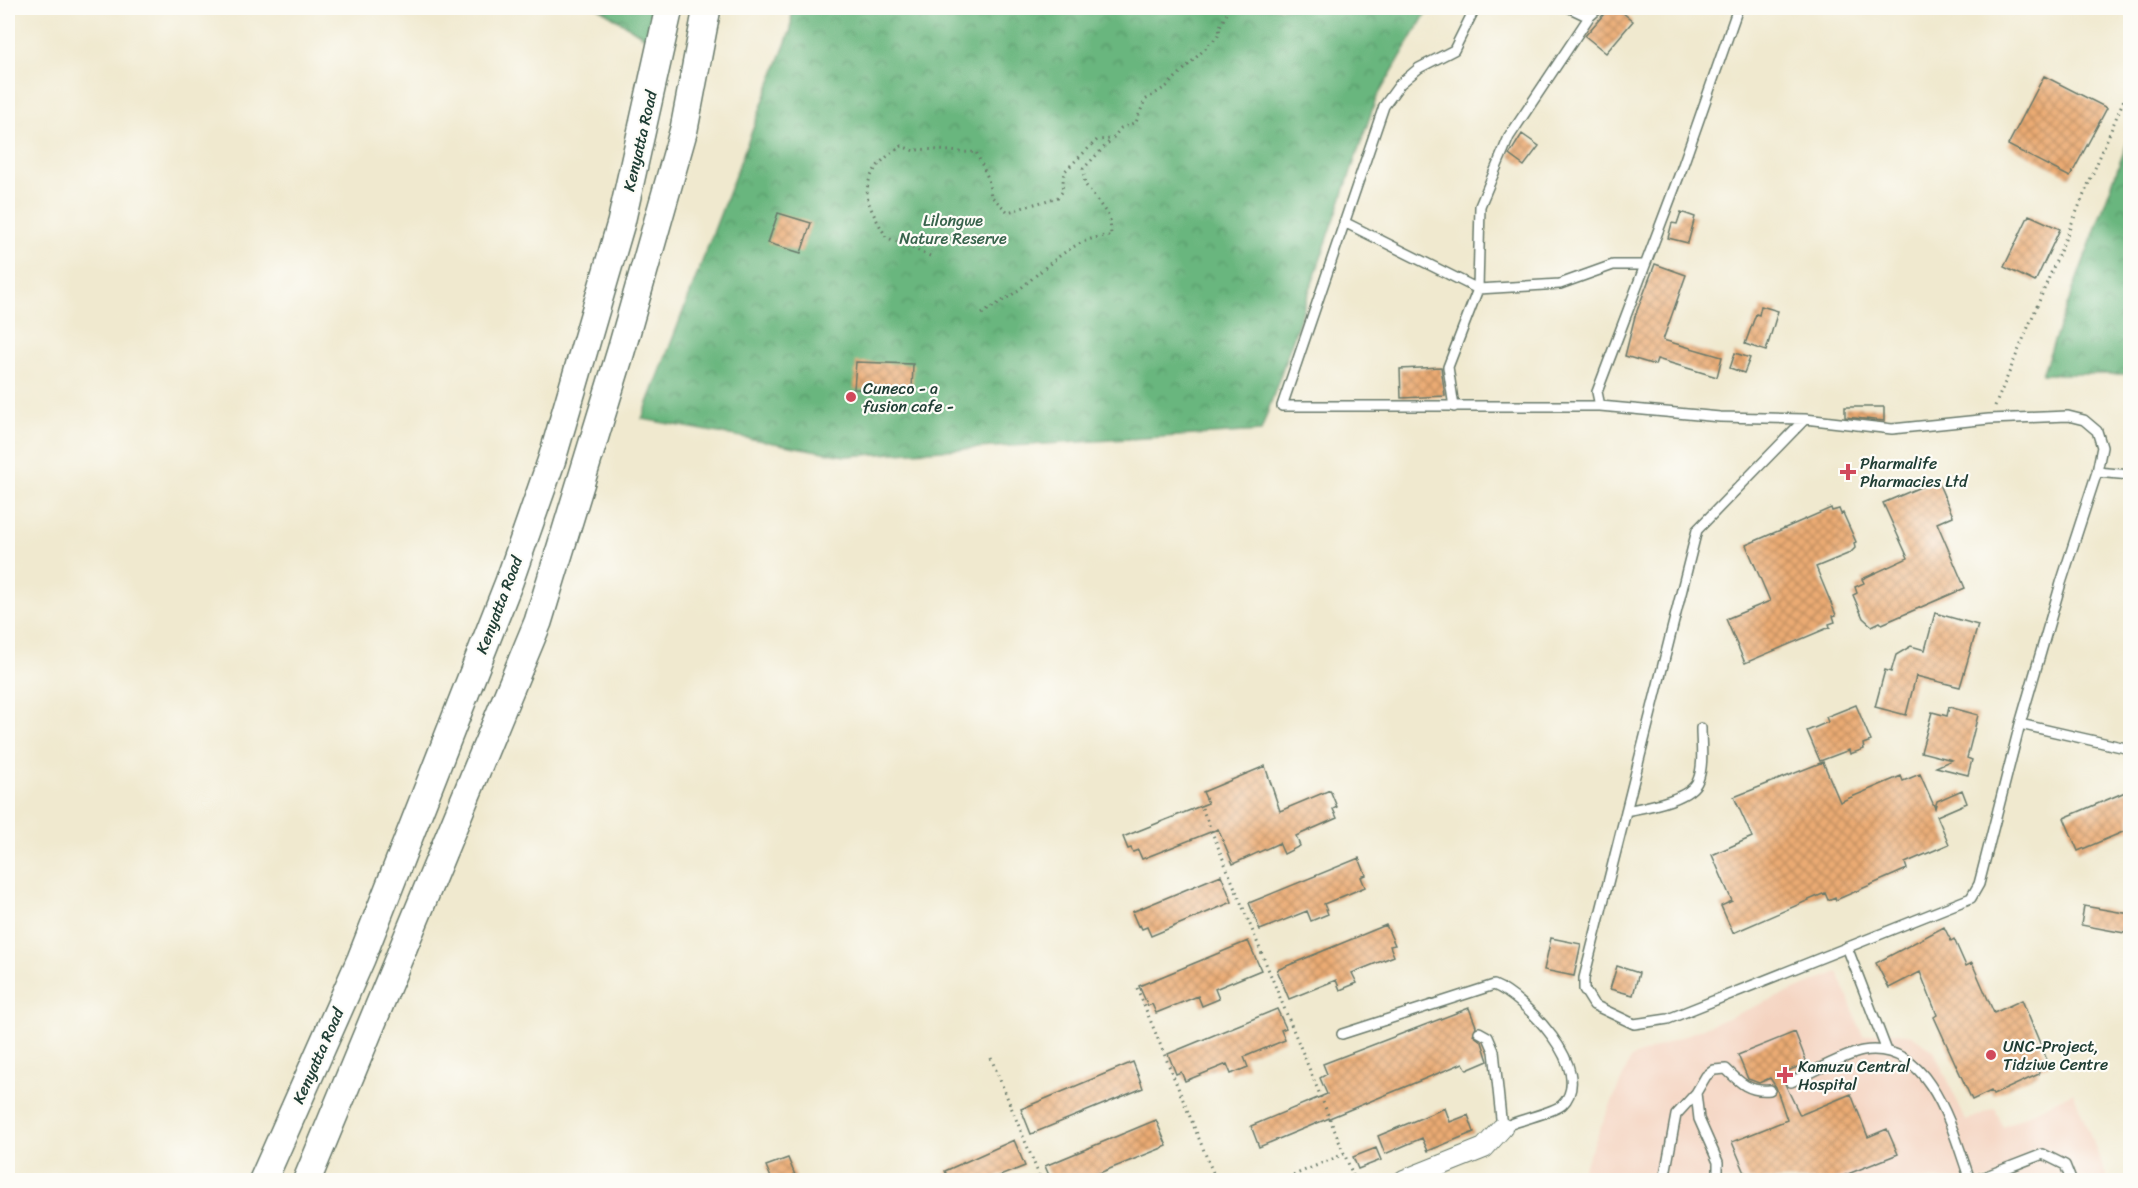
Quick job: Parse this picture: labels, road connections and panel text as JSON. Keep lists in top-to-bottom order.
{
  "streets": {
    "main road": ["Kenyatta Road"]
  },
  "parks": ["Lilongwe Nature Reserve"],
  "places": {
    "other": ["Cuneco - a fusion cafe -", "UNC-Project, Tidziwe Centre"],
    "health": ["Pharmalife Pharmacies Ltd", "Kamuzu Central Hospital"]
  }
}
